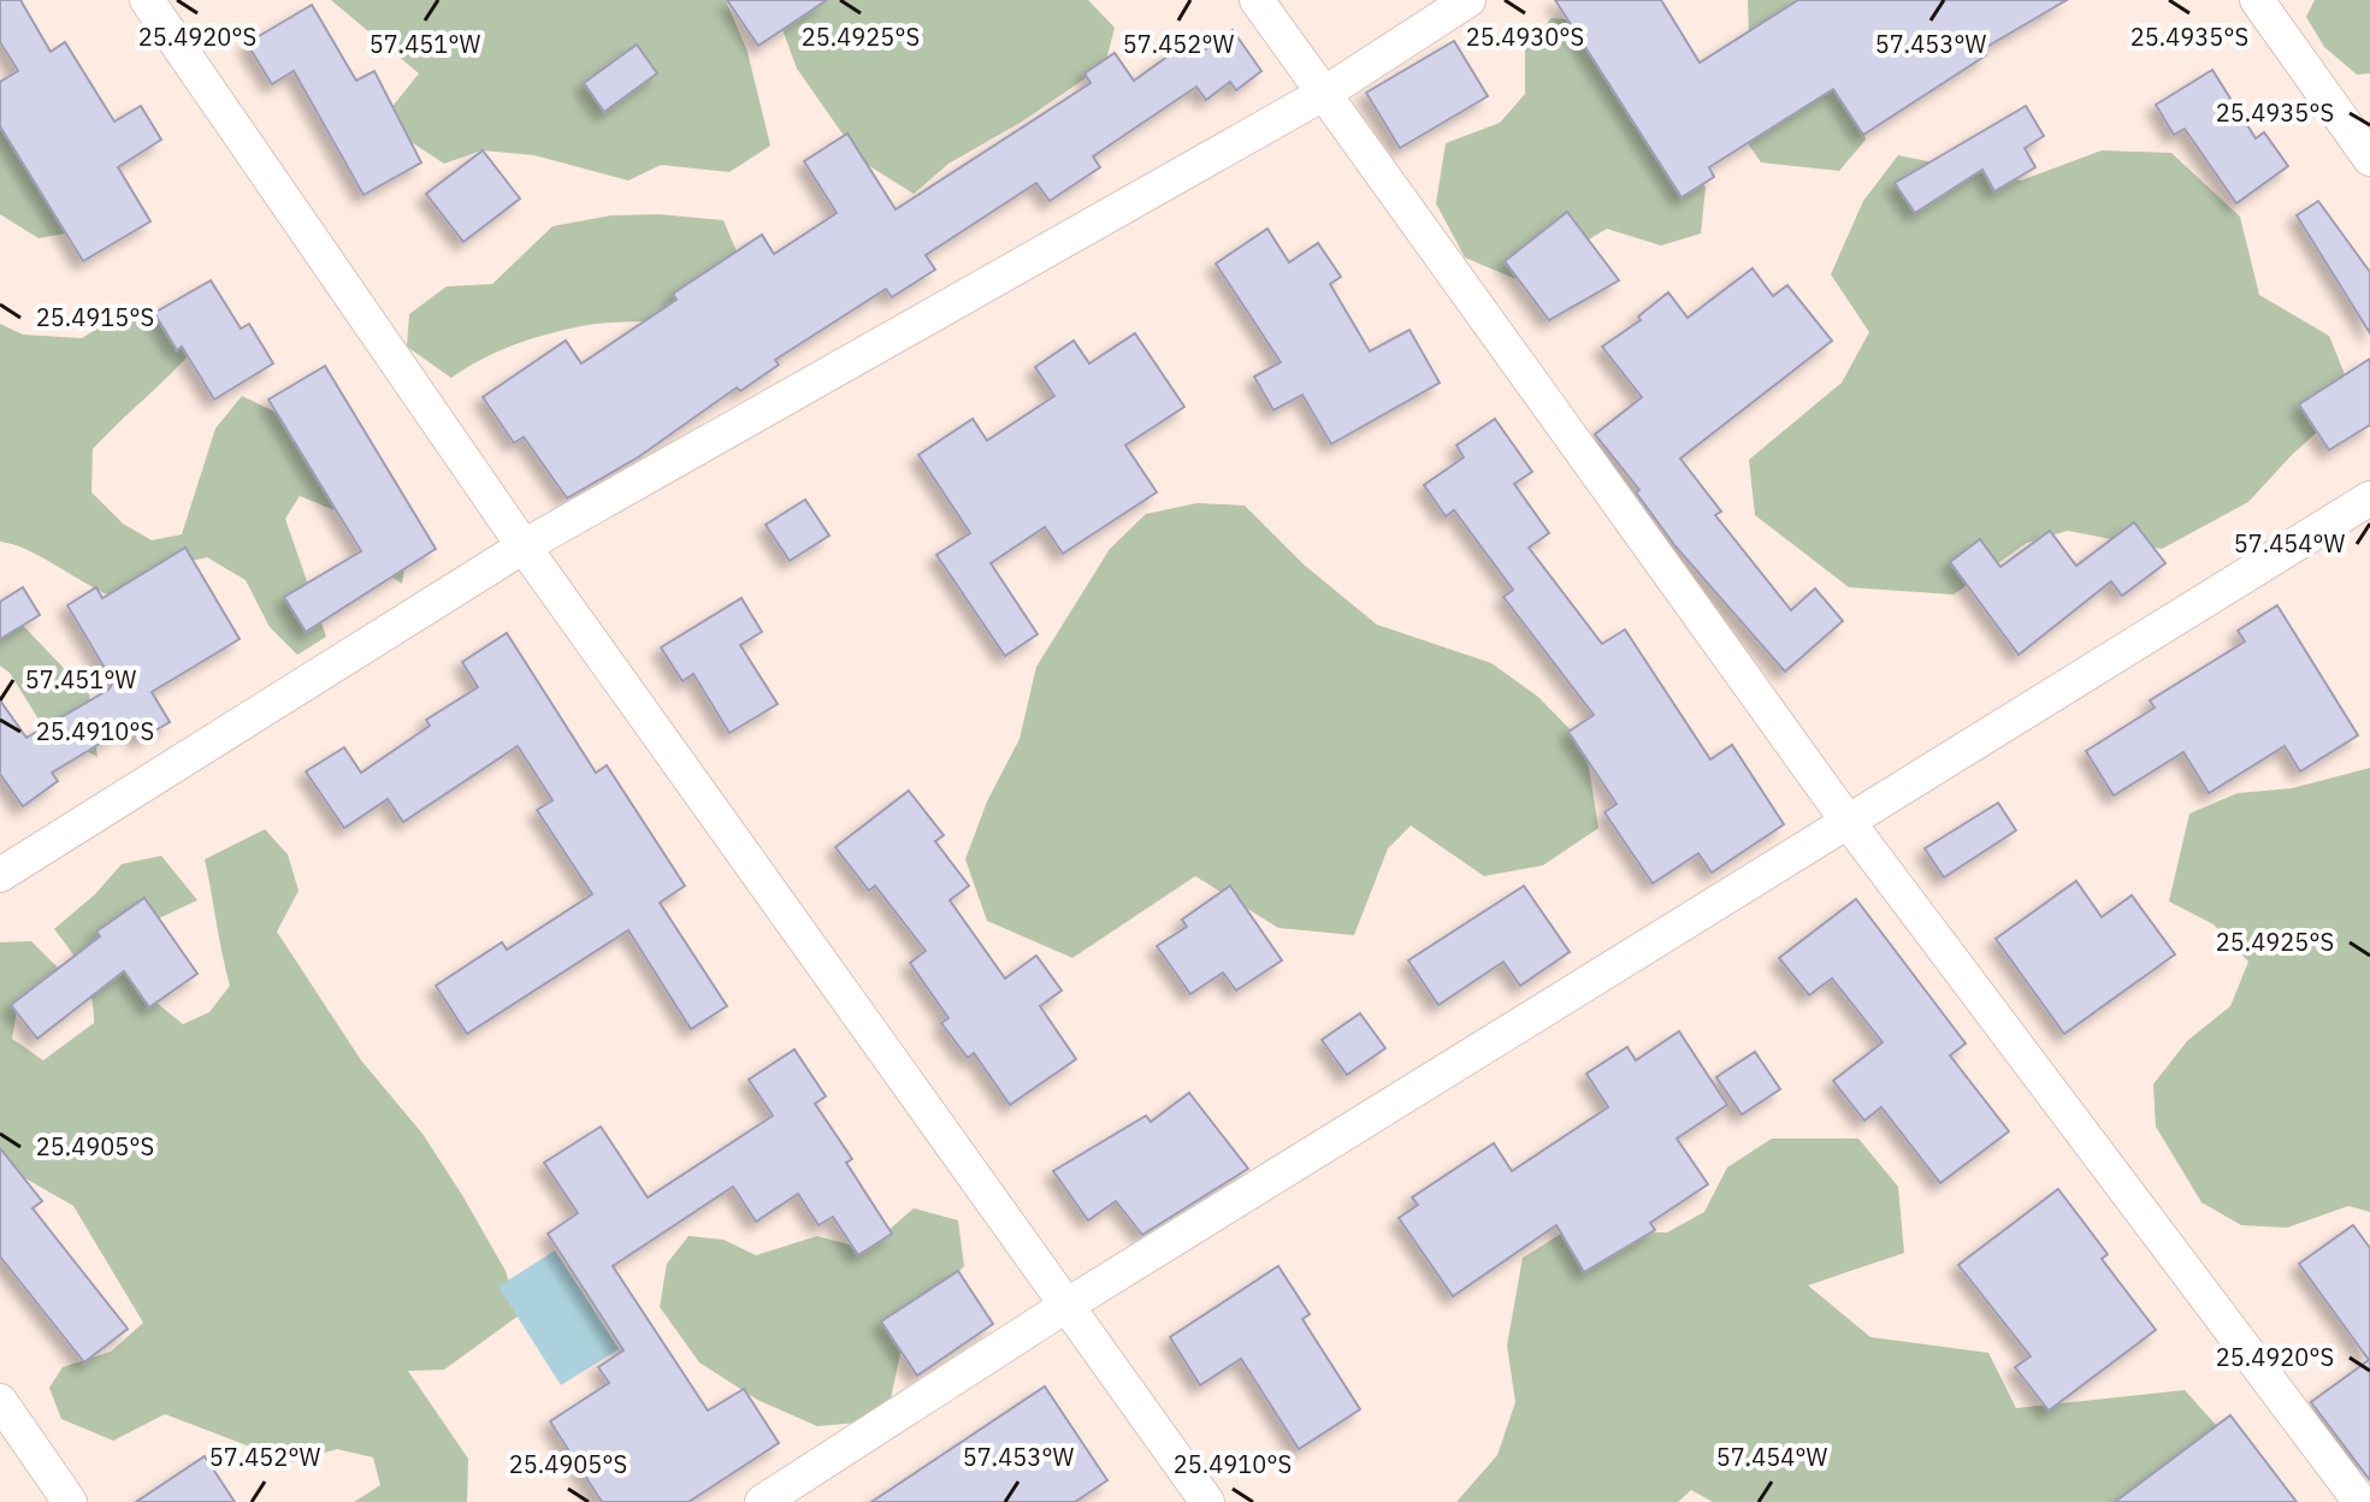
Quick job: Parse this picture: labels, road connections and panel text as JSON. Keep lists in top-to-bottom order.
{
  "coordinates": [
    "25.4920°S",
    "25.4925°S",
    "25.4930°S",
    "25.4935°S",
    "57.451°W",
    "57.452°W",
    "57.453°W",
    "25.4915°S",
    "57.454°W",
    "25.4910°S",
    "25.4905°S"
  ]
}
